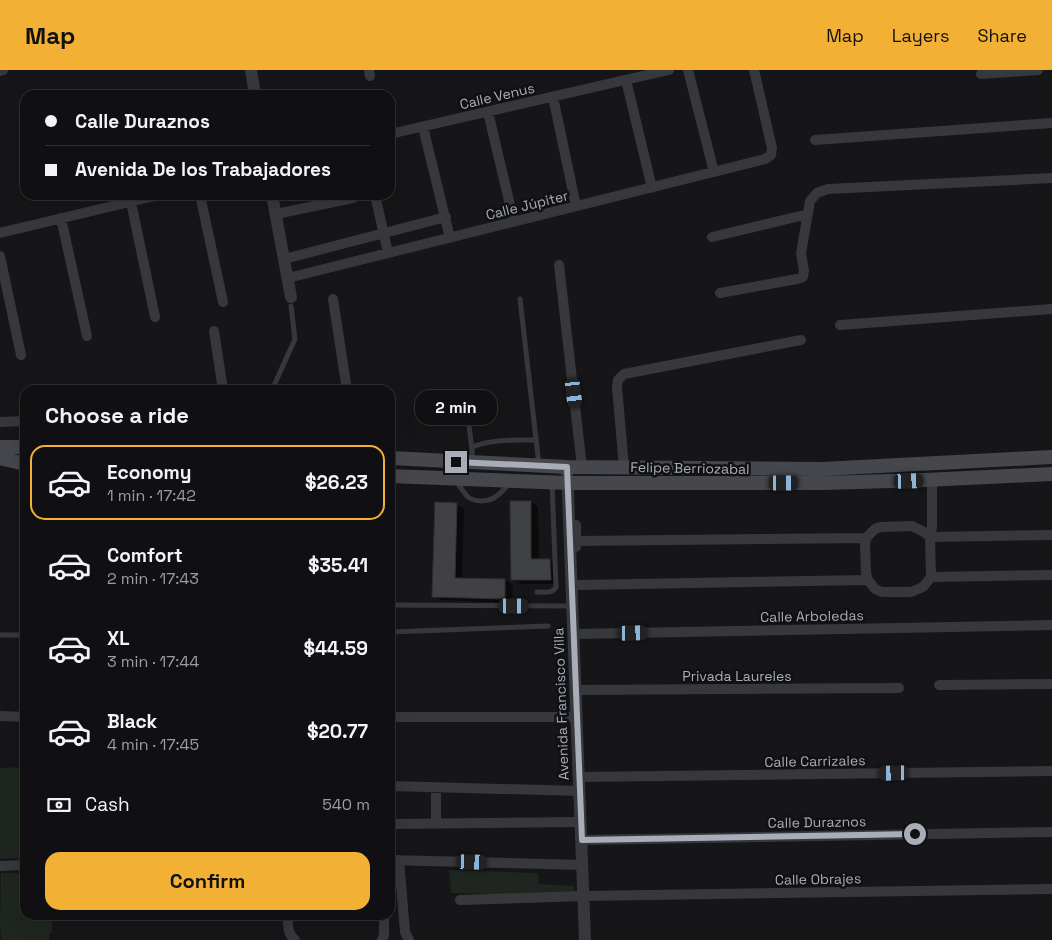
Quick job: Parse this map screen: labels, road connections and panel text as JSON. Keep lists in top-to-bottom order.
{
  "streets": {
    "main road": ["Felipe Berriozabal"],
    "street": [
      "Calle Venus",
      "Calle Júpiter",
      "Calle Arboledas",
      "Privada Laureles",
      "Avenida Francisco Villa",
      "Calle Carrizales",
      "Calle Duraznos",
      "Calle Obrajes"
    ]
  },
  "crossings": [
    ["Felipe Berriozabal", "Avenida Francisco Villa"],
    ["Calle Arboledas", "Avenida Francisco Villa"],
    ["Privada Laureles", "Avenida Francisco Villa"],
    ["Avenida Francisco Villa", "Calle Carrizales"],
    ["Avenida Francisco Villa", "Calle Duraznos"],
    ["Avenida Francisco Villa", "Calle Obrajes"]
  ],
  "page": {
    "header": "Map",
    "nav": ["Map", "Layers", "Share"],
    "banner": ["Calle Duraznos", "Avenida De los Trabajadores"],
    "heading": "Choose a ride",
    "bubble": "2 min",
    "list": [
      {
        "name": "Economy",
        "note": "1 min · 17:42",
        "value": "$26.23"
      },
      {
        "name": "Comfort",
        "note": "2 min · 17:43",
        "value": "$35.41"
      },
      {
        "name": "XL",
        "note": "3 min · 17:44",
        "value": "$44.59"
      },
      {
        "name": "Black",
        "note": "4 min · 17:45",
        "value": "$20.77"
      }
    ],
    "pay": ["Cash", "540 m"],
    "buttons": "Confirm"
  }
}
